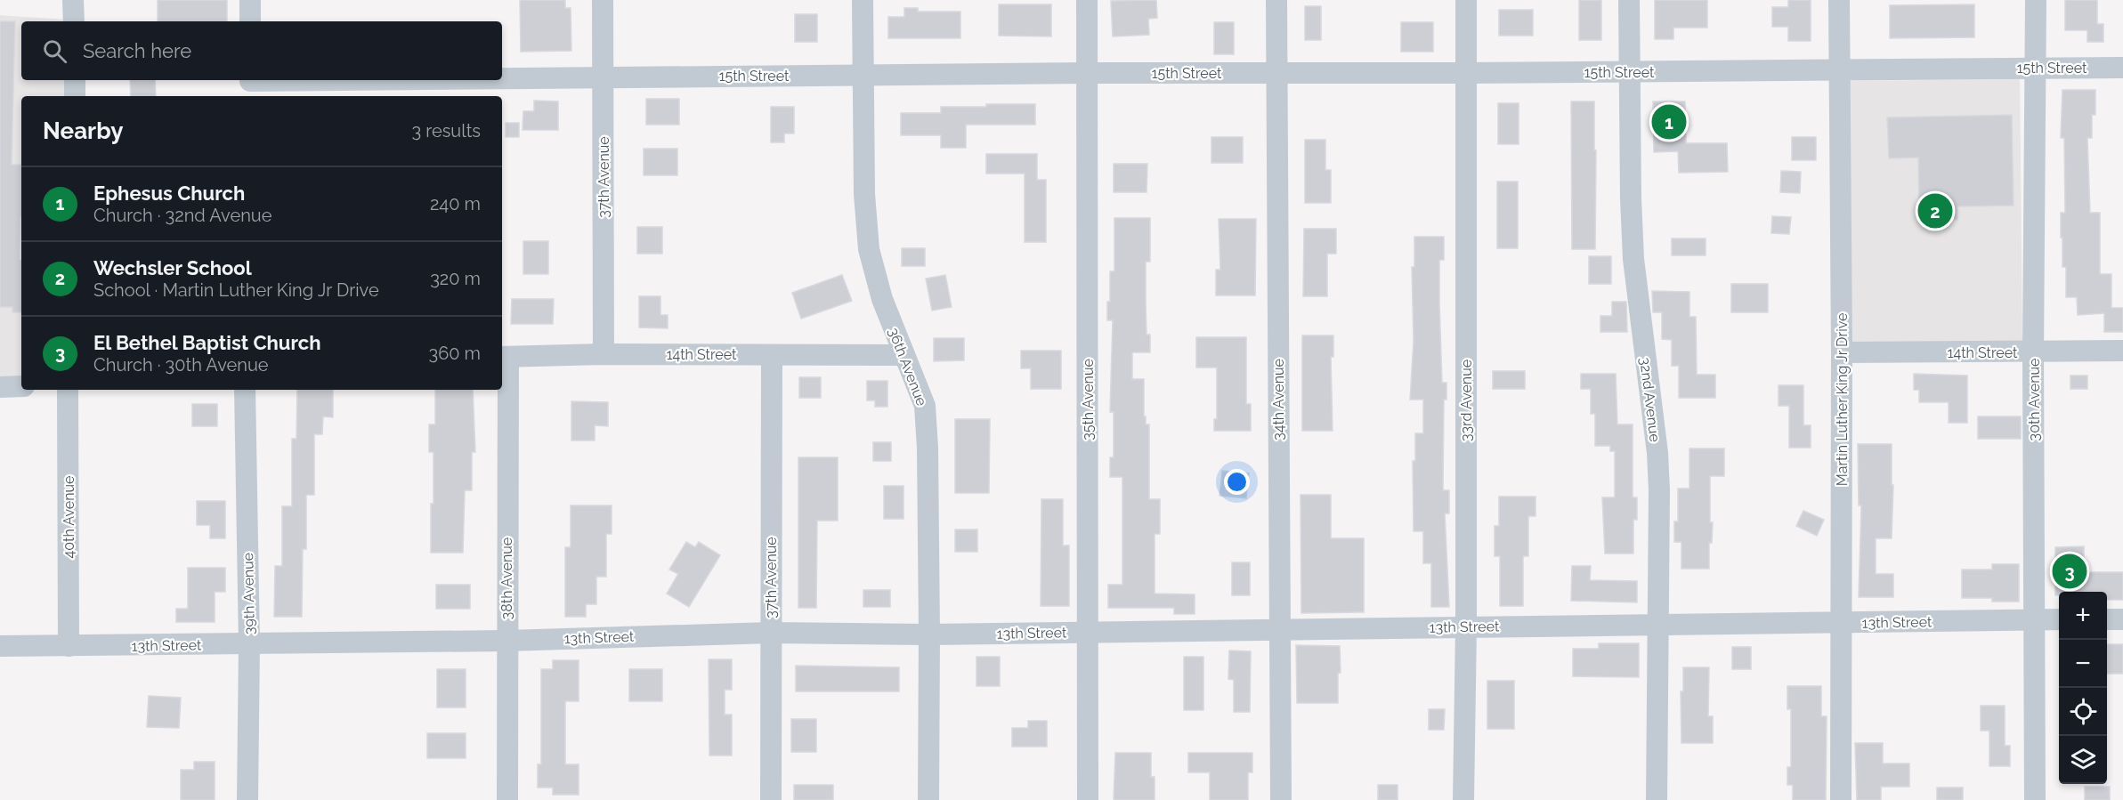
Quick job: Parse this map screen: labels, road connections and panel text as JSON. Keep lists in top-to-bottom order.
{
  "streets": {
    "street": [
      "15th Street",
      "37th Avenue",
      "14th Street",
      "36th Avenue",
      "35th Avenue",
      "34th Avenue",
      "32nd Avenue",
      "Martin Luther King Jr Drive",
      "30th Avenue",
      "33rd Avenue",
      "40th Avenue",
      "38th Avenue",
      "39th Avenue",
      "13th Street"
    ]
  },
  "crossings": [
    ["15th Street", "37th Avenue"],
    ["15th Street", "36th Avenue"],
    ["15th Street", "35th Avenue"],
    ["15th Street", "34th Avenue"],
    ["15th Street", "32nd Avenue"],
    ["15th Street", "Martin Luther King Jr Drive"],
    ["15th Street", "30th Avenue"],
    ["15th Street", "33rd Avenue"],
    ["37th Avenue", "14th Street"],
    ["37th Avenue", "13th Street"],
    ["14th Street", "36th Avenue"],
    ["14th Street", "Martin Luther King Jr Drive"],
    ["14th Street", "30th Avenue"],
    ["14th Street", "38th Avenue"],
    ["36th Avenue", "13th Street"],
    ["35th Avenue", "13th Street"],
    ["34th Avenue", "13th Street"],
    ["32nd Avenue", "13th Street"],
    ["Martin Luther King Jr Drive", "13th Street"],
    ["30th Avenue", "13th Street"],
    ["33rd Avenue", "13th Street"],
    ["40th Avenue", "13th Street"],
    ["38th Avenue", "13th Street"],
    ["39th Avenue", "13th Street"]
  ],
  "page": {
    "search": "Search here",
    "heading": ["Nearby", "3 results"],
    "pins": ["1", "2", "3"],
    "list": [
      {
        "mark": "1",
        "name": "Ephesus Church",
        "note": "Church · 32nd Avenue",
        "value": "240 m"
      },
      {
        "mark": "2",
        "name": "Wechsler School",
        "note": "School · Martin Luther King Jr Drive",
        "value": "320 m"
      },
      {
        "mark": "3",
        "name": "El Bethel Baptist Church",
        "note": "Church · 30th Avenue",
        "value": "360 m"
      }
    ],
    "map_buttons": ["+", "−"]
  }
}
